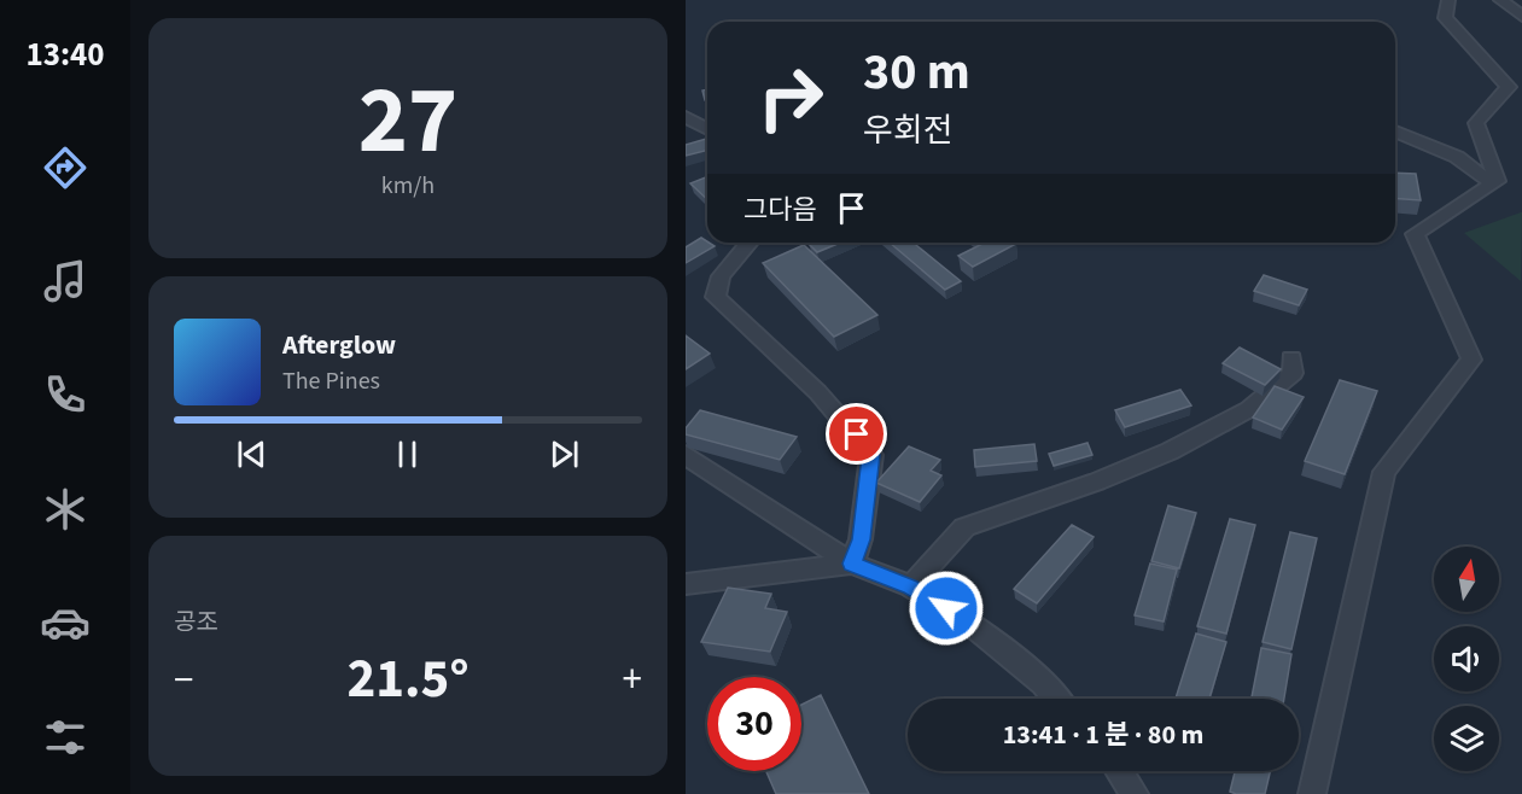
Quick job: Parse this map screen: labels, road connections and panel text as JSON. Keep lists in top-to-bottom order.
{
  "north": "top",
  "page": {
    "tabs": "13:40",
    "tile": [
      ["27", "km/h"],
      "공조"
    ],
    "turn": ["30 m", "우회전"],
    "then": "그다음",
    "song": ["Afterglow", "The Pines"],
    "heat": ["−", "21.5°", "+"],
    "limit": "30",
    "trip": "13:41 · 1 분 · 80 m"
  }
}
